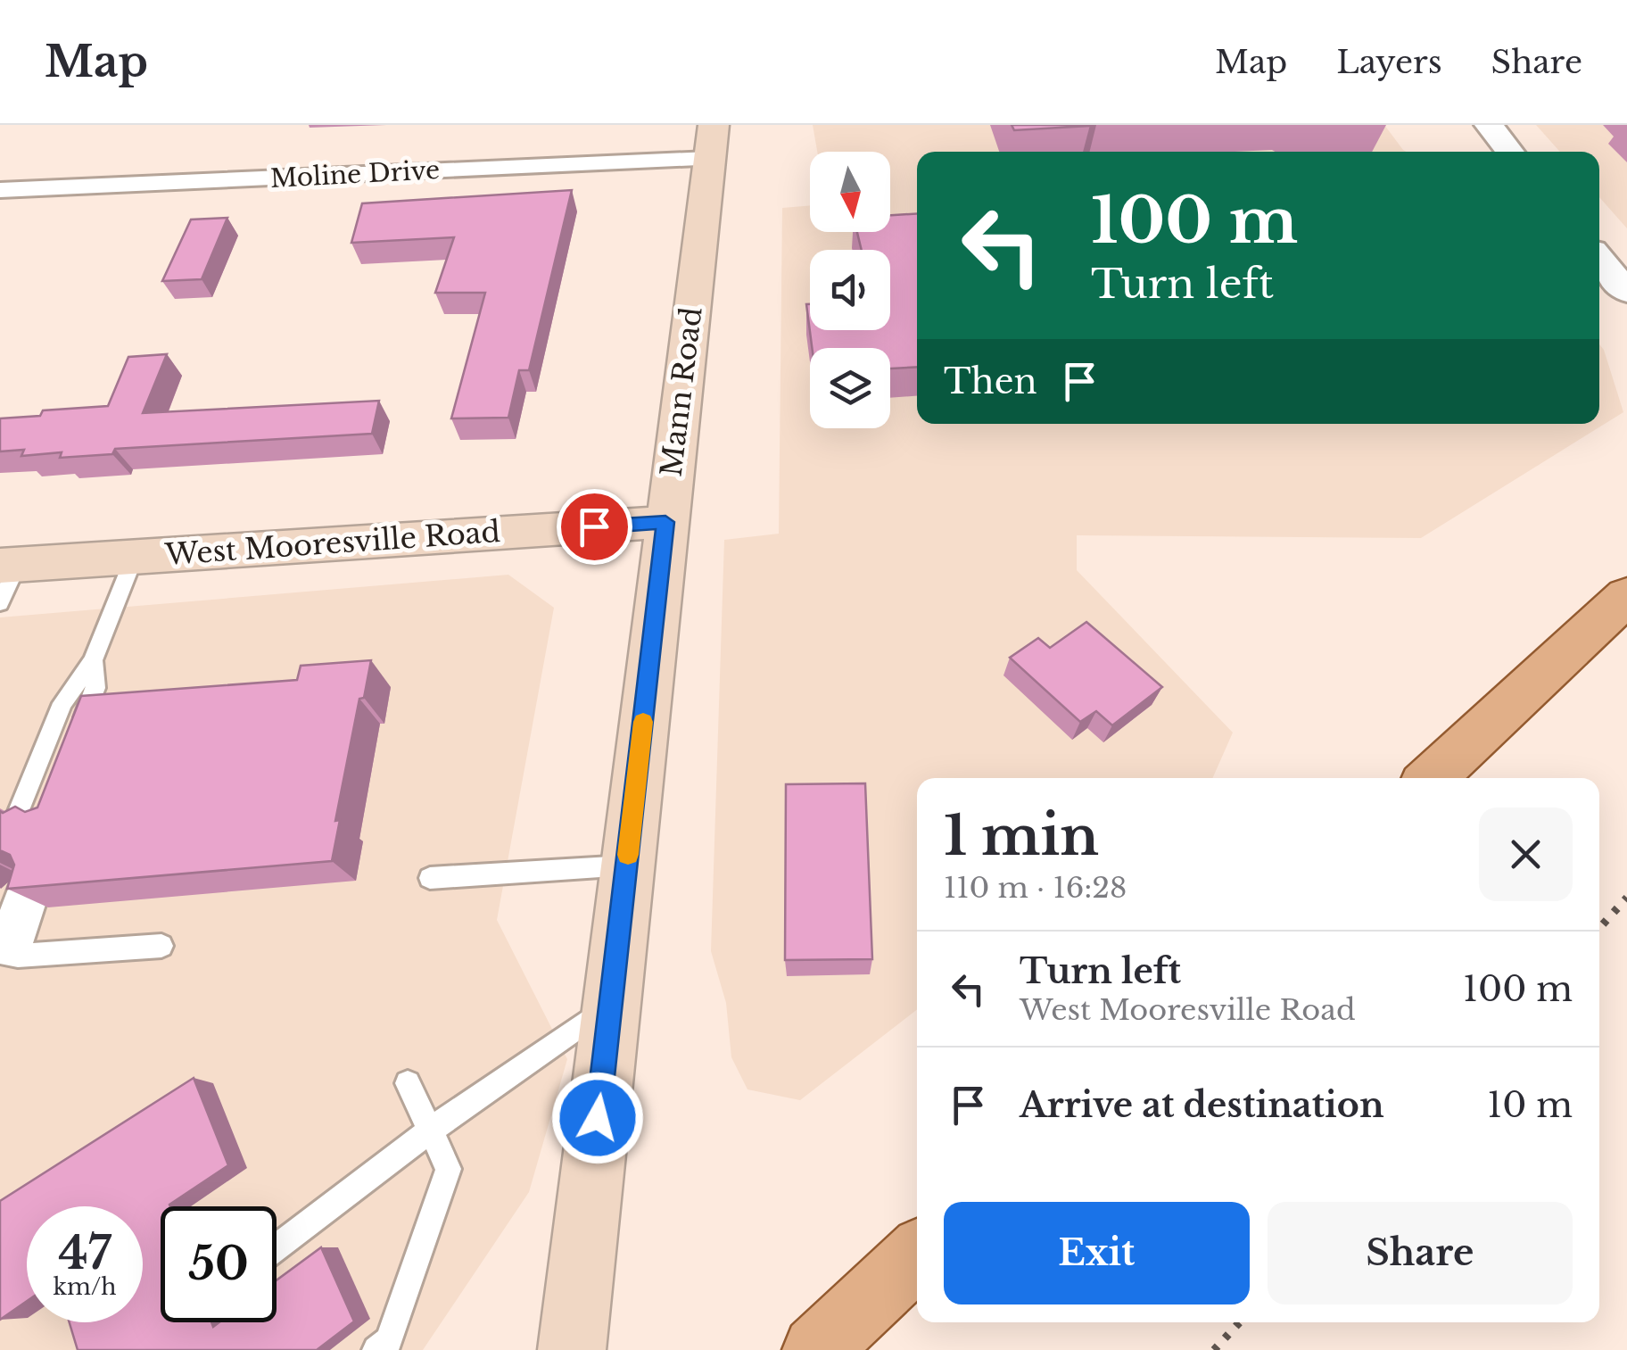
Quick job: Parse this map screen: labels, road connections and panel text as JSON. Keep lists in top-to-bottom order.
{
  "streets": {
    "main road": ["Mann Road", "West Mooresville Road"],
    "street": ["Moline Drive"]
  },
  "crossings": [
    ["Moline Drive", "Mann Road"],
    ["Mann Road", "West Mooresville Road"]
  ],
  "north": "bottom",
  "page": {
    "header": "Map",
    "nav": ["Map", "Layers", "Share"],
    "turn": ["100 m", "Turn left"],
    "then": "Then",
    "heading": ["1 min", "110 m · 16:28"],
    "list": [
      {
        "name": "Turn left",
        "note": "West Mooresville Road",
        "value": "100 m"
      },
      {
        "name": "Arrive at destination",
        "value": "10 m"
      }
    ],
    "buttons": ["Exit", "Share"],
    "speed": "47 km/h",
    "limit": "50"
  }
}
